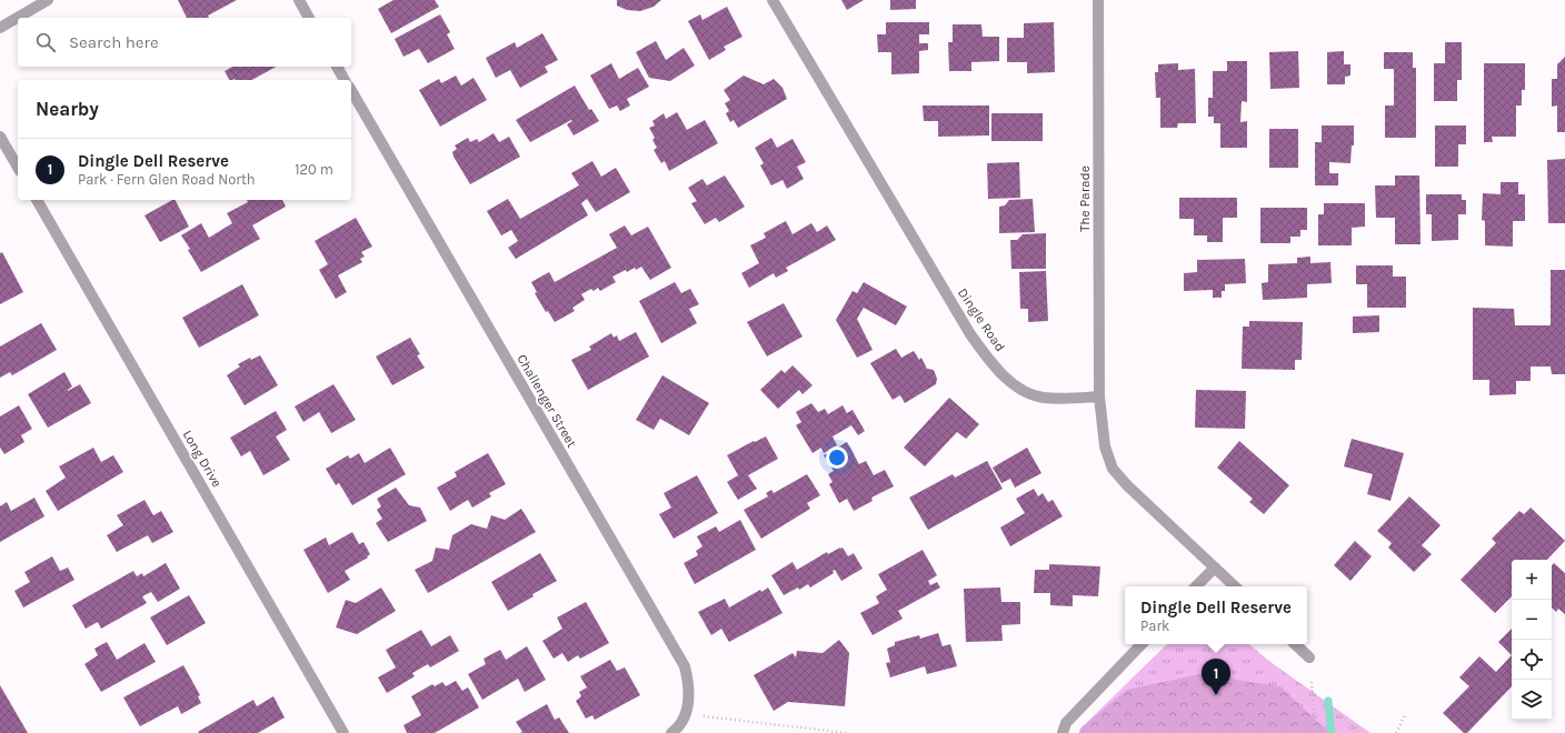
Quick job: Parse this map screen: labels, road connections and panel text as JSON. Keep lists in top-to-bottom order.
{
  "streets": {
    "street": [
      "The Parade",
      "Dingle Road",
      "Challenger Street",
      "Long Drive"
    ]
  },
  "crossings": [
    ["The Parade", "Dingle Road"]
  ],
  "page": {
    "search": "Search here",
    "heading": "Nearby",
    "list": [
      {
        "mark": "1",
        "name": "Dingle Dell Reserve",
        "note": "Park · Fern Glen Road North",
        "value": "120 m"
      }
    ],
    "map_buttons": ["+", "−"],
    "popup": ["Dingle Dell Reserve", "Park"],
    "pins": "1"
  }
}
